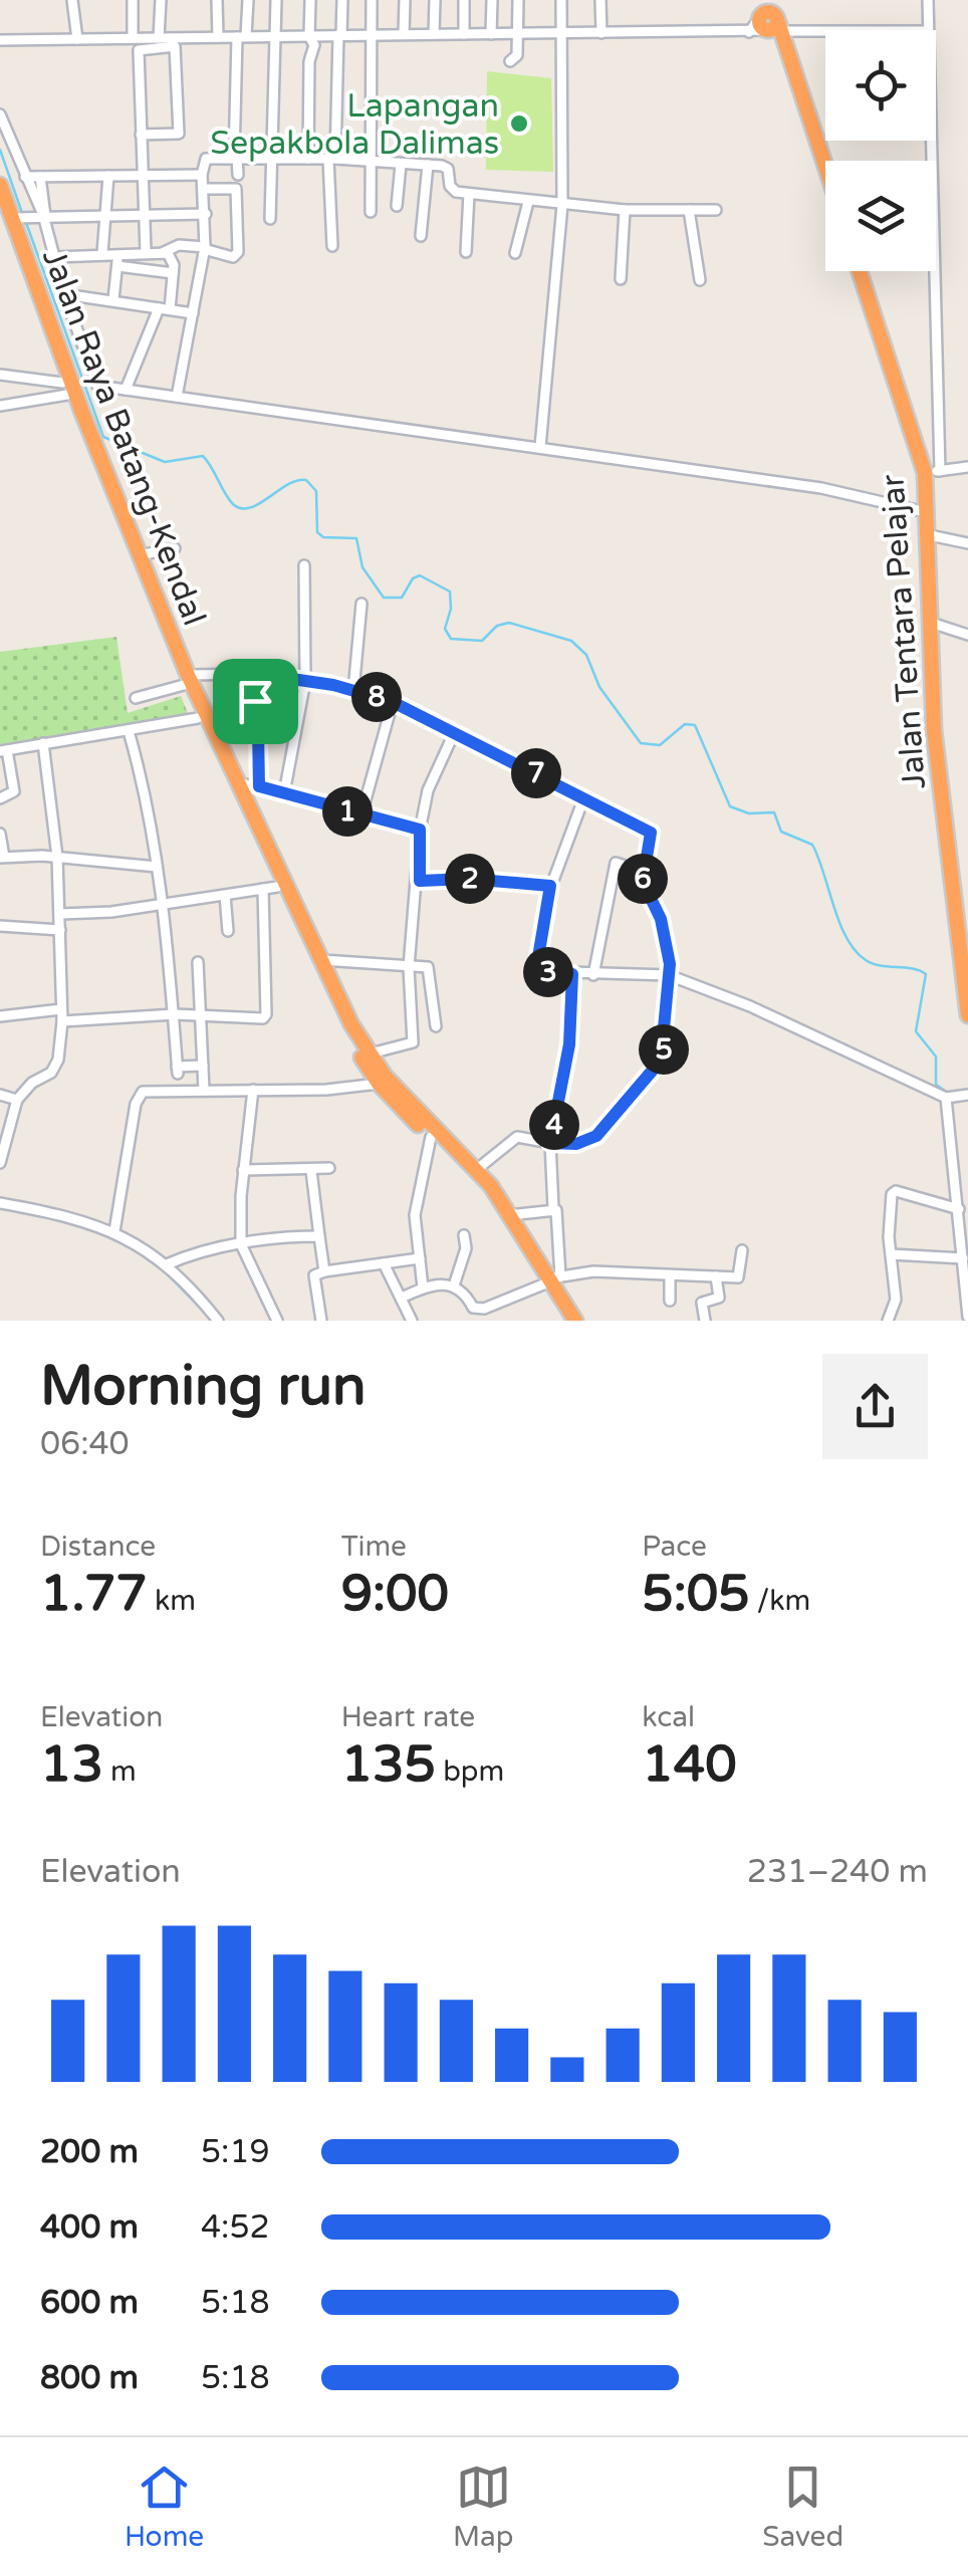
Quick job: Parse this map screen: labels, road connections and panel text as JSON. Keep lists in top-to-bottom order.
{
  "streets": {
    "highway": ["Jalan Raya Batang-Kendal", "Jalan Tentara Pelajar"]
  },
  "places": ["Lapangan Sepakbola Dalimas"],
  "page": {
    "pins": [
      "8",
      "7",
      "1",
      "2",
      "6",
      "3",
      "5",
      "4"
    ],
    "heading": ["Morning run", "06:40"],
    "stats": [
      ["Distance", "1.77 km"],
      ["Time", "9:00"],
      ["Pace", "5:05 /km"],
      ["Elevation", "13 m"],
      ["Heart rate", "135 bpm"],
      ["kcal", "140"]
    ],
    "chart": ["Elevation", "231–240 m"],
    "list": [
      {
        "name": "200 m",
        "note": "5:19"
      },
      {
        "name": "400 m",
        "note": "4:52"
      },
      {
        "name": "600 m",
        "note": "5:18"
      },
      {
        "name": "800 m",
        "note": "5:18"
      }
    ],
    "tabs": ["Home", "Map", "Saved"]
  }
}
